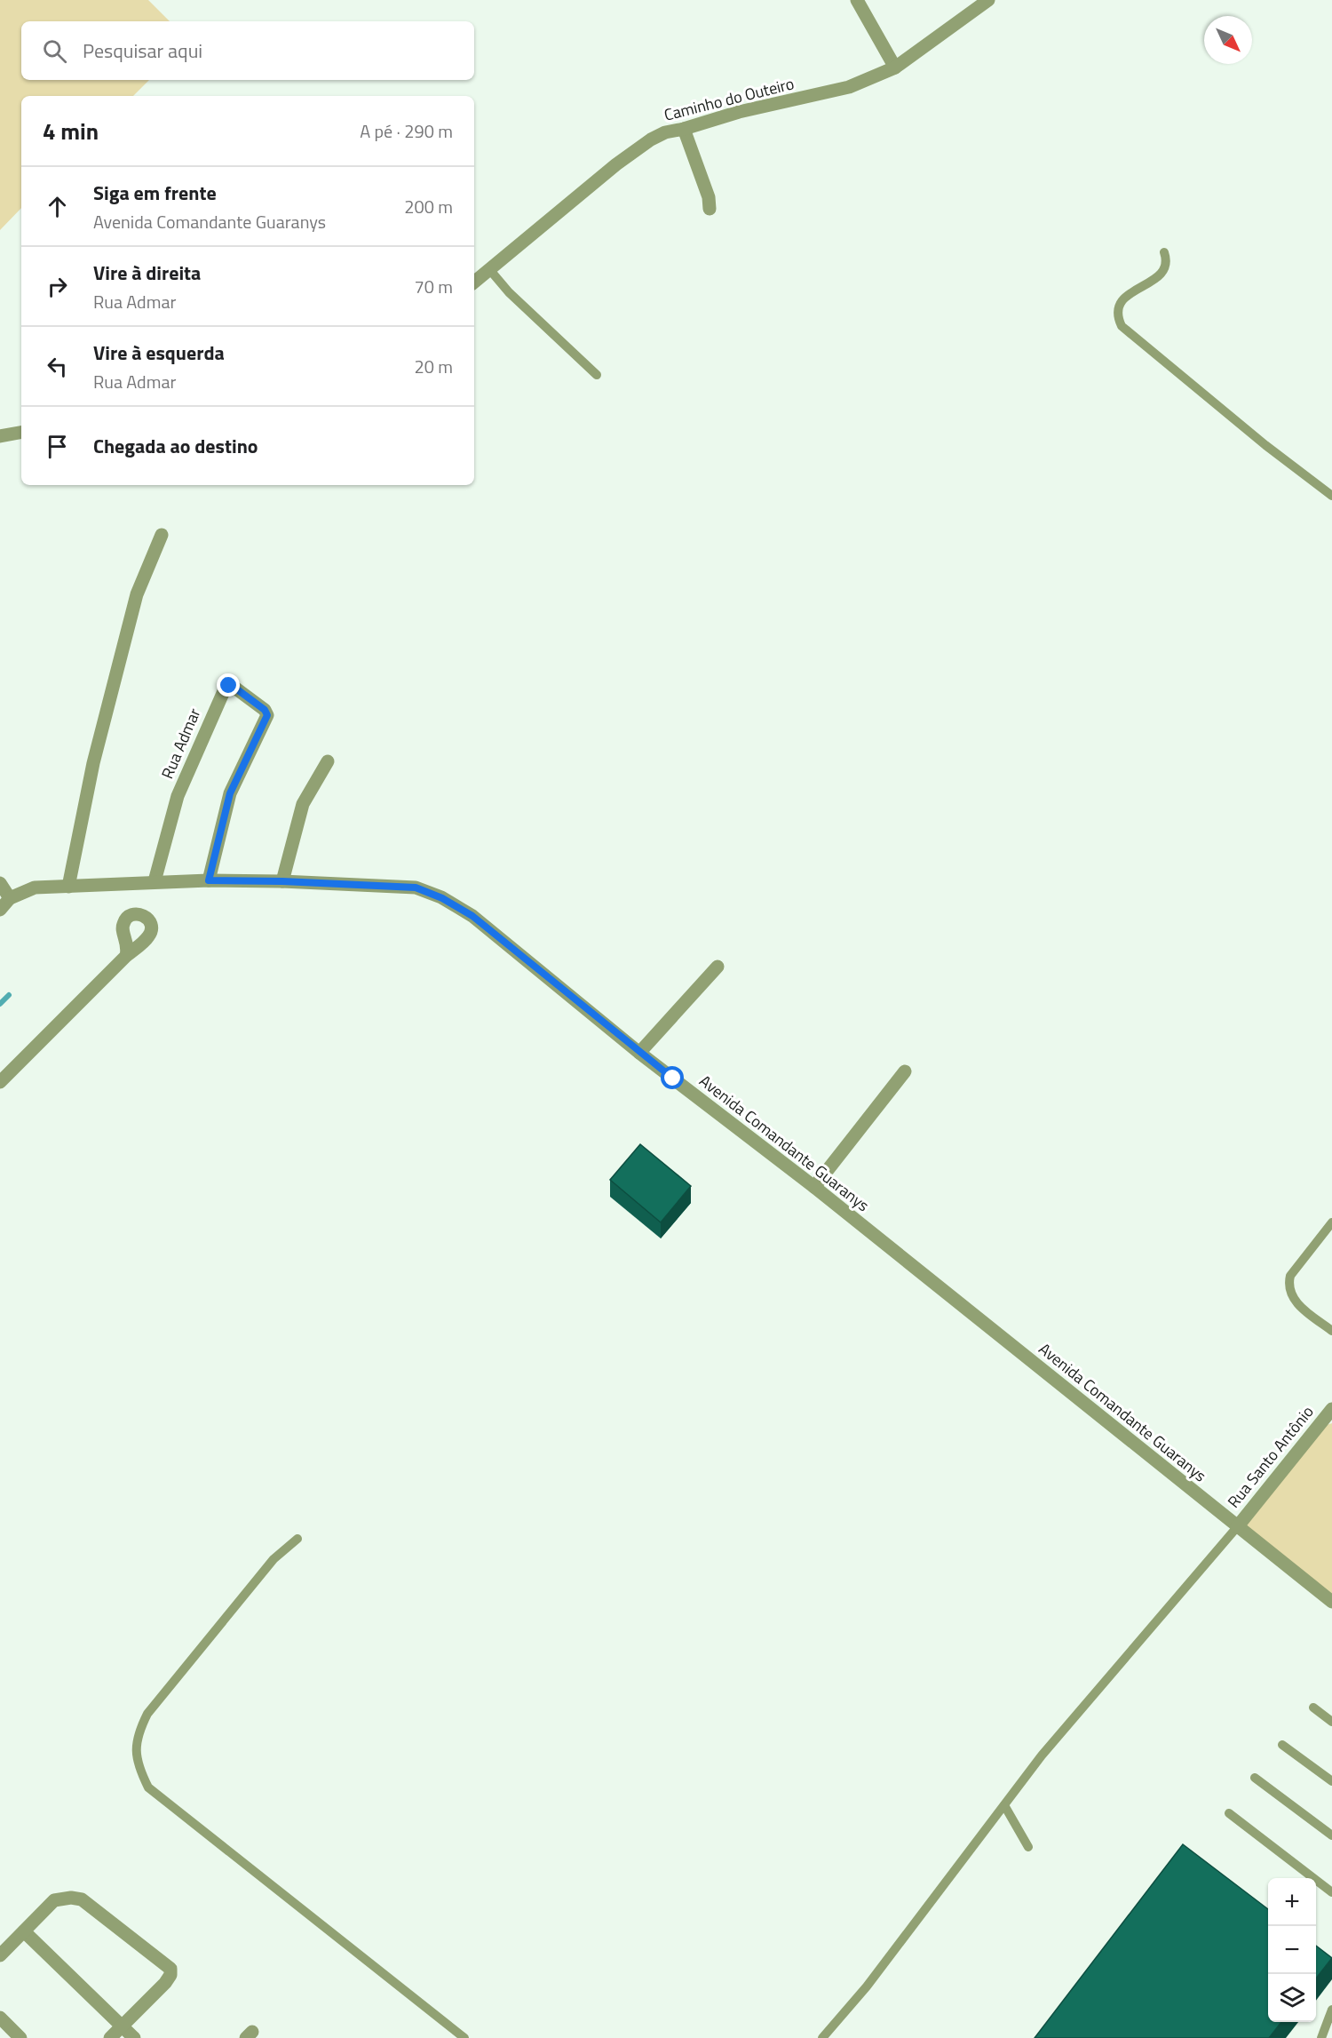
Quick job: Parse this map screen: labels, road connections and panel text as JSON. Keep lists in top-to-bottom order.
{
  "streets": {
    "street": [
      "Caminho do Outeiro",
      "Rua Admar",
      "Avenida Comandante Guaranys",
      "Rua Santo Antônio"
    ]
  },
  "crossings": [
    ["Rua Admar", "Avenida Comandante Guaranys"],
    ["Avenida Comandante Guaranys", "Rua Santo Antônio"]
  ],
  "north": "bottom right",
  "page": {
    "search": "Pesquisar aqui",
    "heading": ["4 min", "A pé · 290 m"],
    "list": [
      ["Siga em frente", "Avenida Comandante Guaranys", "200 m"],
      ["Vire à direita", "Rua Admar", "70 m"],
      ["Vire à esquerda", "Rua Admar", "20 m"],
      "Chegada ao destino"
    ],
    "map_buttons": ["+", "−"]
  }
}
